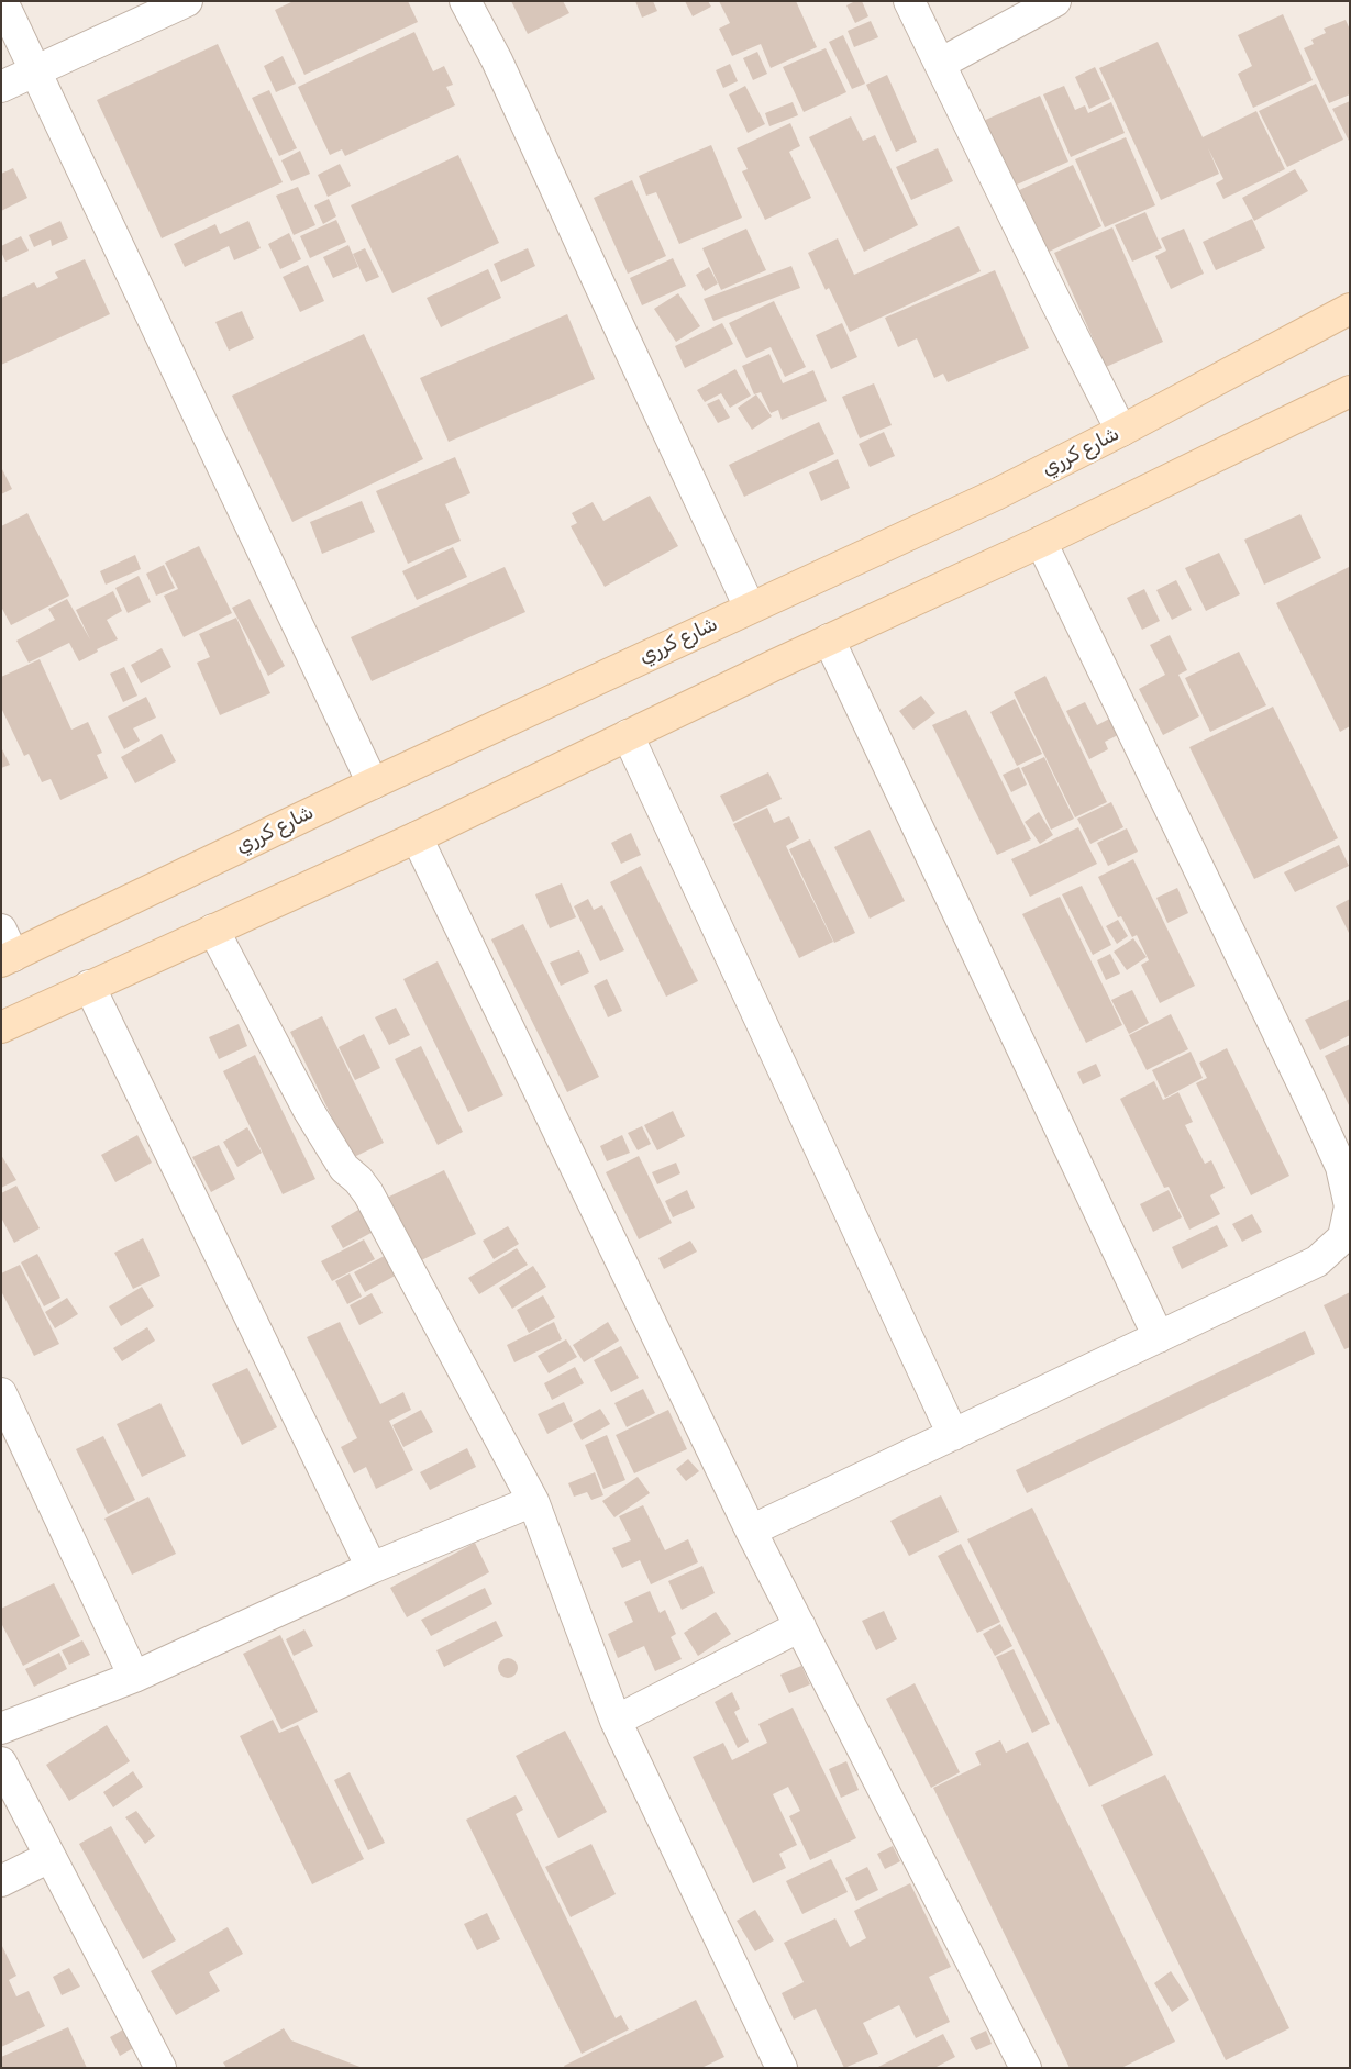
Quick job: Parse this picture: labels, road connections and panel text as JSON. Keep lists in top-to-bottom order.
{
  "streets": {
    "main road": ["شارع كرري"]
  }
}
